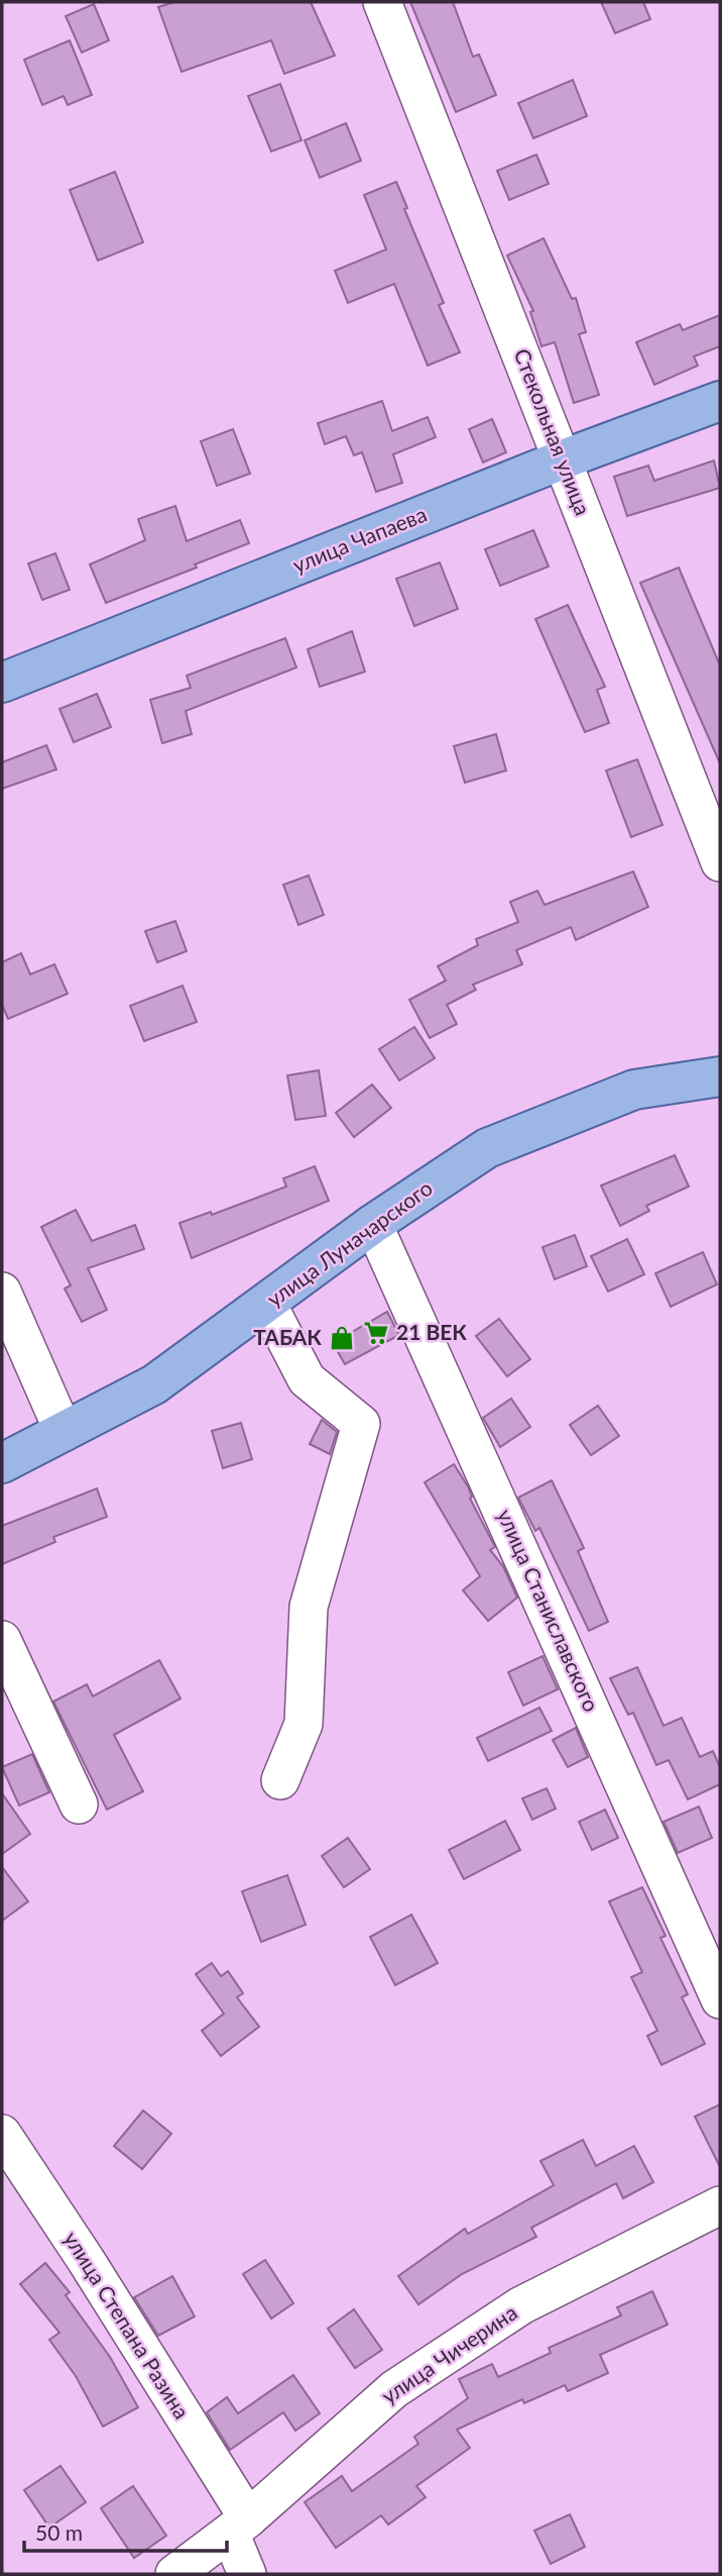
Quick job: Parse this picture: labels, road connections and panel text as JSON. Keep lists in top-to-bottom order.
{
  "streets": {
    "main road": ["улица Чапаева", "улица Луначарского"],
    "street": [
      "Стекольная улица",
      "улица Станиславского",
      "улица Степана Разина",
      "улица Чичерина"
    ]
  },
  "crossings": [
    ["Стекольная улица", "улица Чапаева"],
    ["улица Луначарского", "улица Станиславского"],
    ["улица Степана Разина", "улица Чичерина"]
  ],
  "places": {
    "supermarket": ["21 ВЕК"],
    "shop": ["ТАБАК"]
  },
  "scale_bar": "50 m"
}
